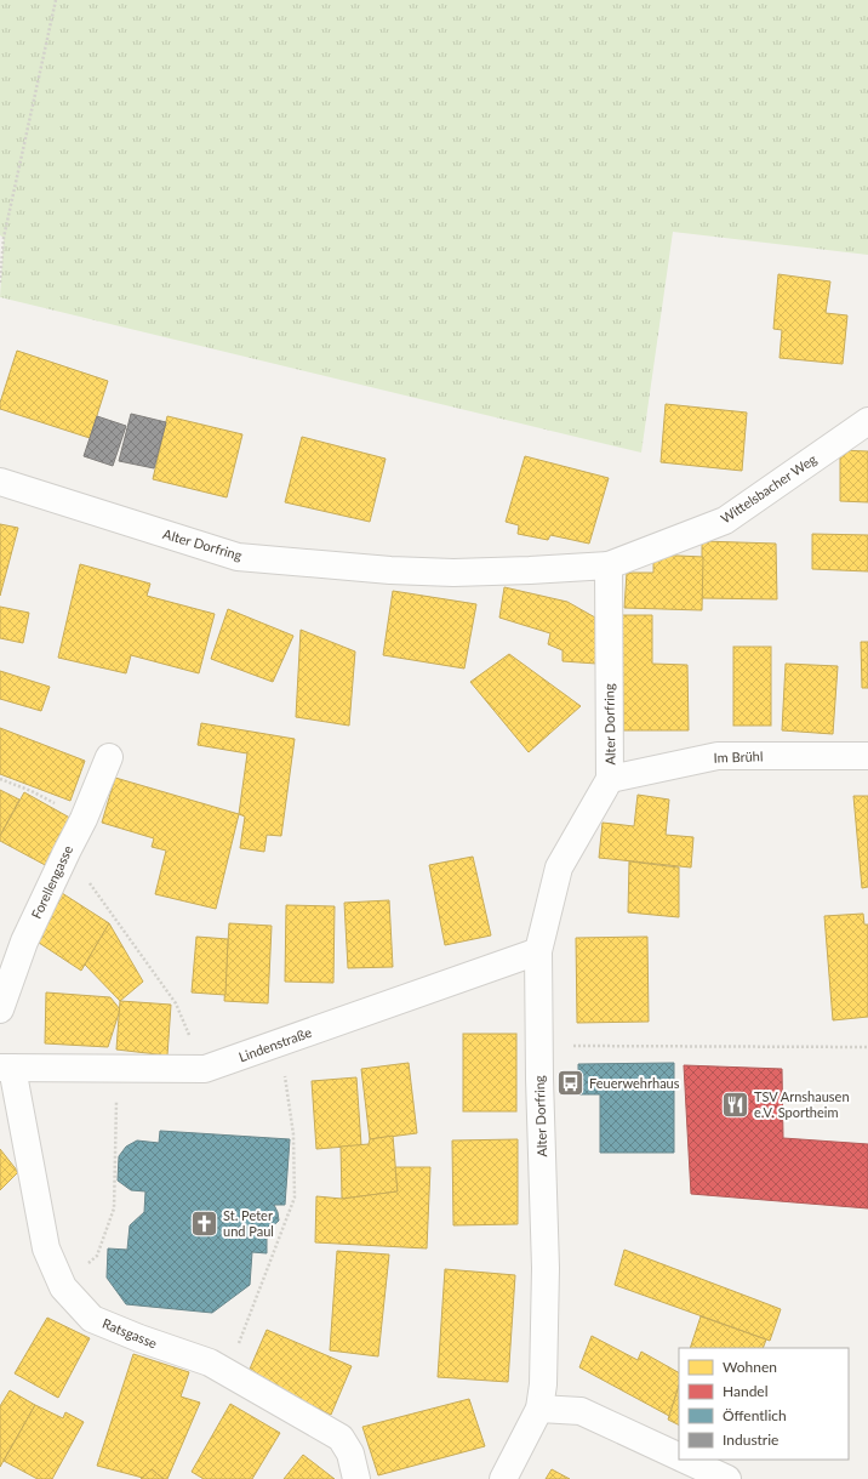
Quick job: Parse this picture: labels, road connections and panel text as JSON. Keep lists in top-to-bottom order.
{
  "streets": {
    "street": [
      "Wittelsbacher Weg",
      "Alter Dorfring",
      "Im Brühl",
      "Forellengasse",
      "Lindenstraße",
      "Ratsgasse"
    ]
  },
  "crossings": [
    ["Wittelsbacher Weg", "Alter Dorfring"],
    ["Alter Dorfring", "Im Brühl"],
    ["Alter Dorfring", "Lindenstraße"],
    ["Lindenstraße", "Ratsgasse"]
  ],
  "places": {
    "bus stop": ["Feuerwehrhaus"],
    "restaurant": ["TSV Arnshausen e.V. Sportheim"],
    "church": ["St. Peter und Paul"]
  },
  "legend": [
    "Wohnen",
    "Handel",
    "Öffentlich",
    "Industrie"
  ]
}
